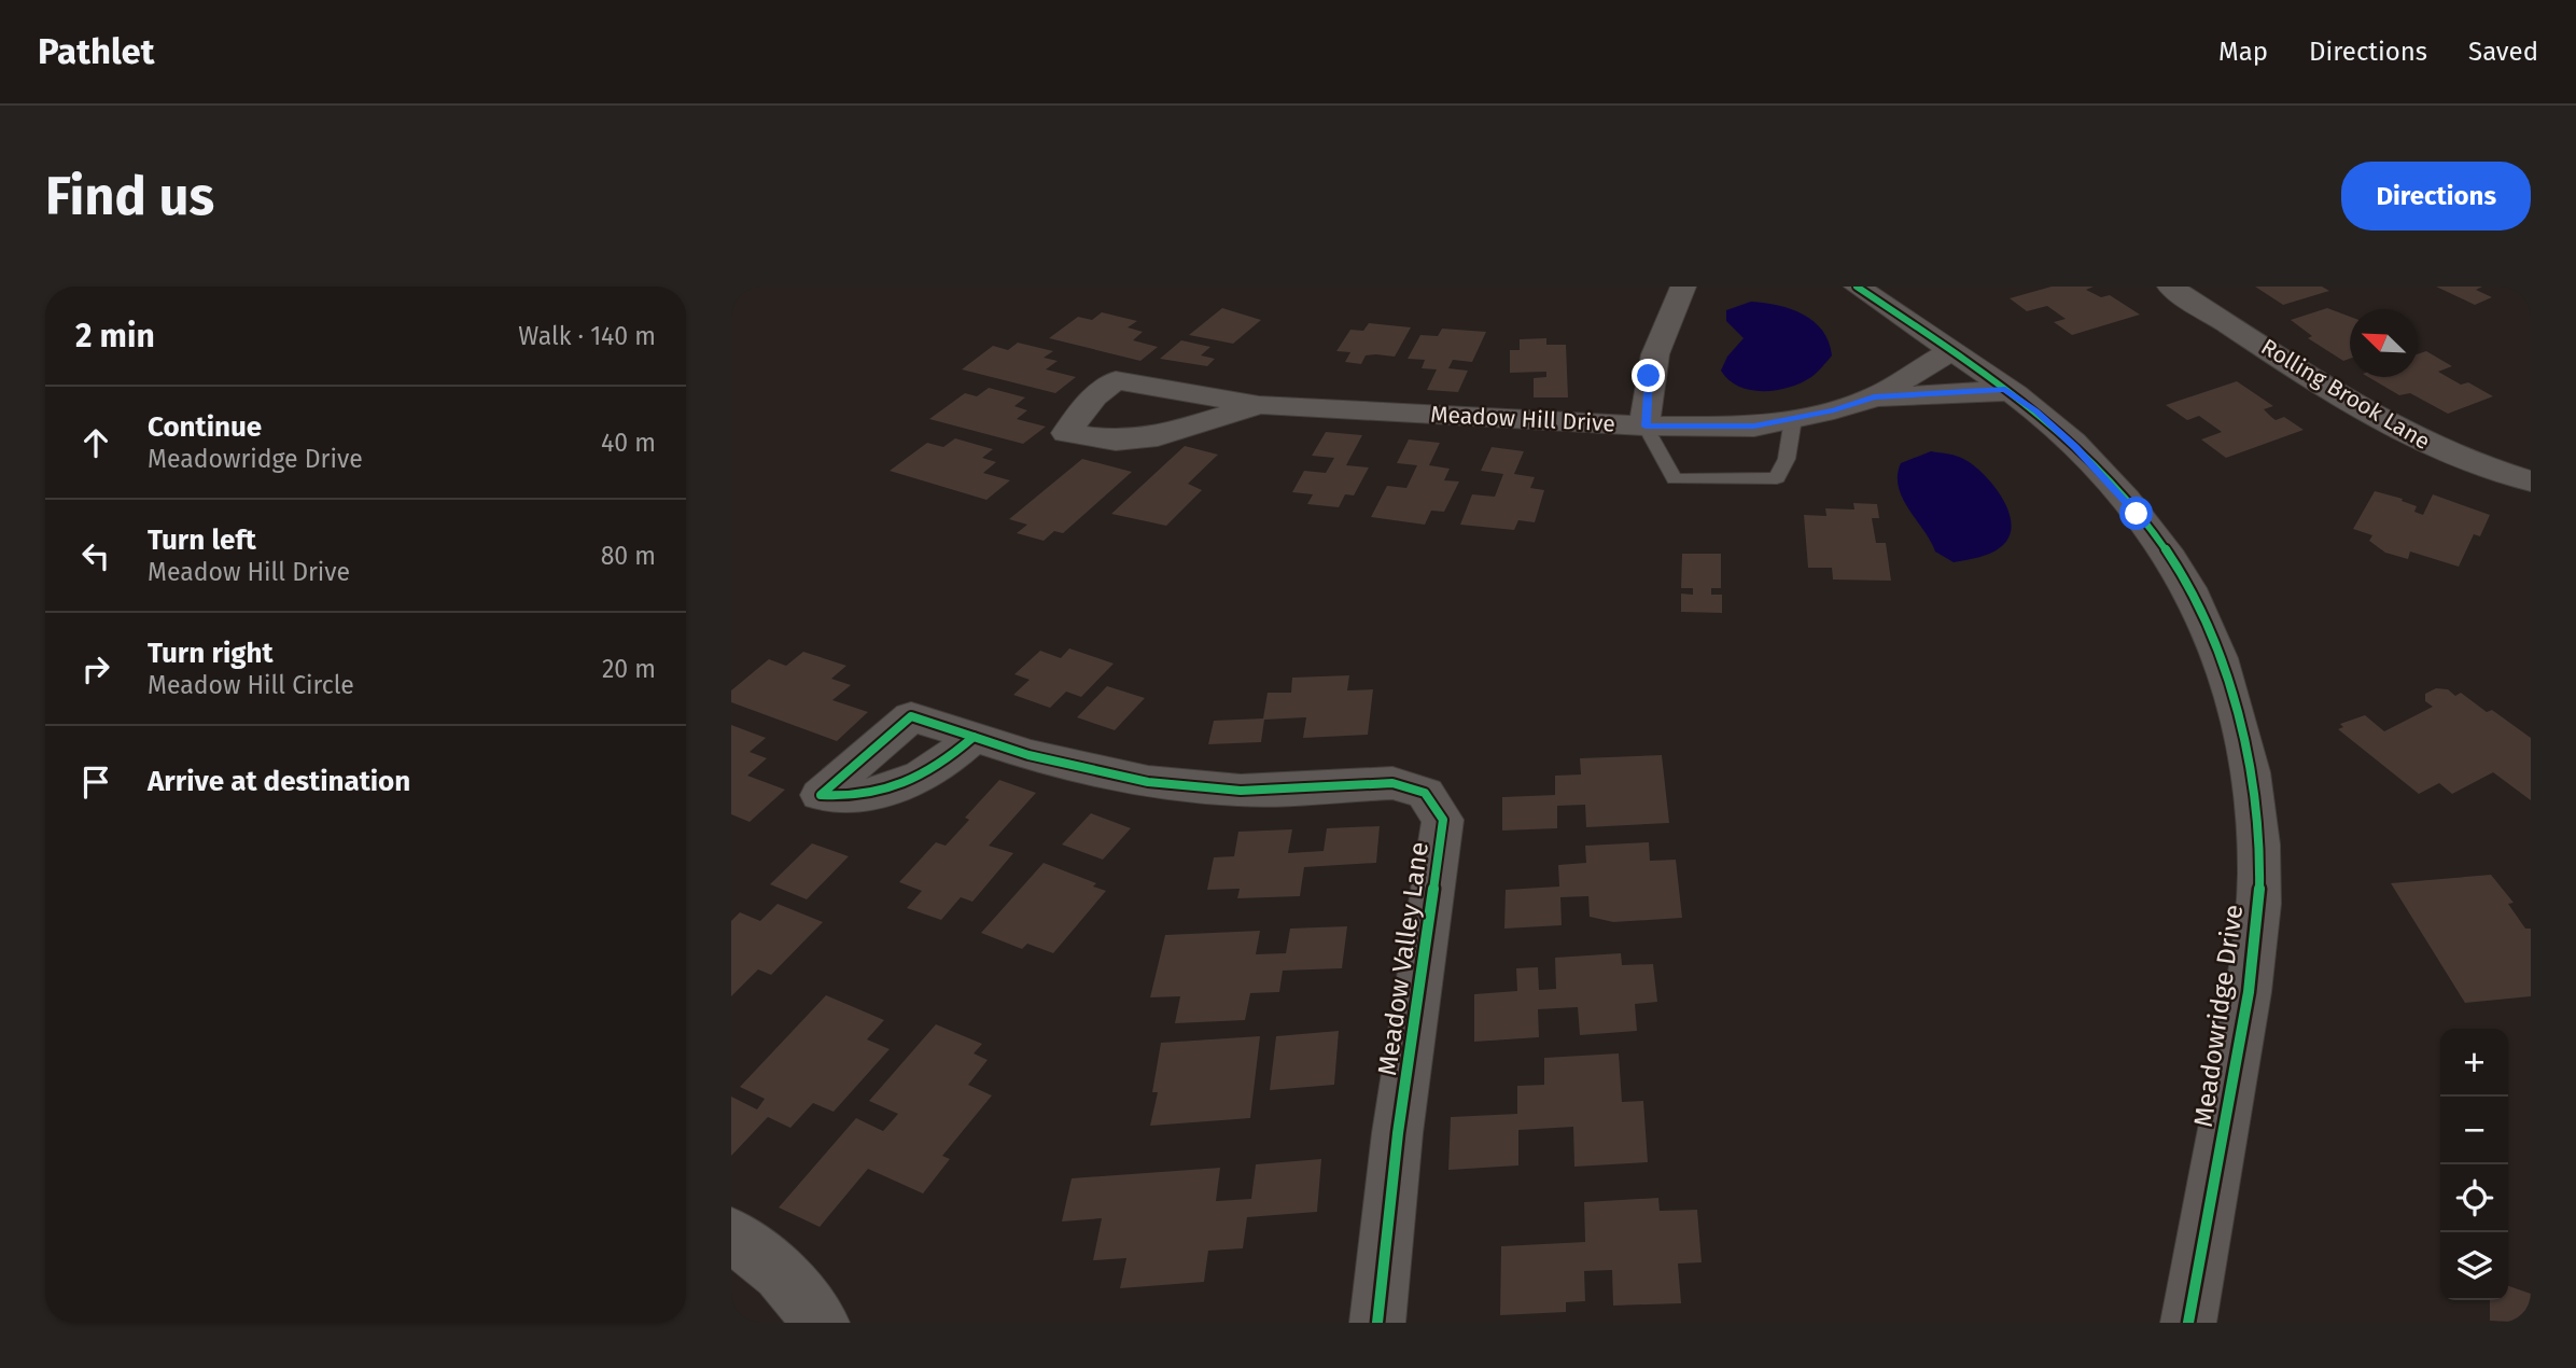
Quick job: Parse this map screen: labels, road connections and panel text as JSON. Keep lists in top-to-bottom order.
{
  "streets": {
    "street": [
      "Rolling Brook Lane",
      "Meadow Hill Drive",
      "Meadow Valley Lane",
      "Meadowridge Drive"
    ]
  },
  "crossings": [
    ["Meadow Hill Drive", "Meadowridge Drive"]
  ],
  "north": "top left",
  "page": {
    "header": "Pathlet",
    "nav": ["Map", "Directions", "Saved"],
    "buttons": "Directions",
    "title": "Find us",
    "heading": ["2 min", "Walk · 140 m"],
    "list": [
      ["Continue", "Meadowridge Drive", "40 m"],
      ["Turn left", "Meadow Hill Drive", "80 m"],
      ["Turn right", "Meadow Hill Circle", "20 m"],
      "Arrive at destination"
    ],
    "map_buttons": ["+", "−"]
  }
}
